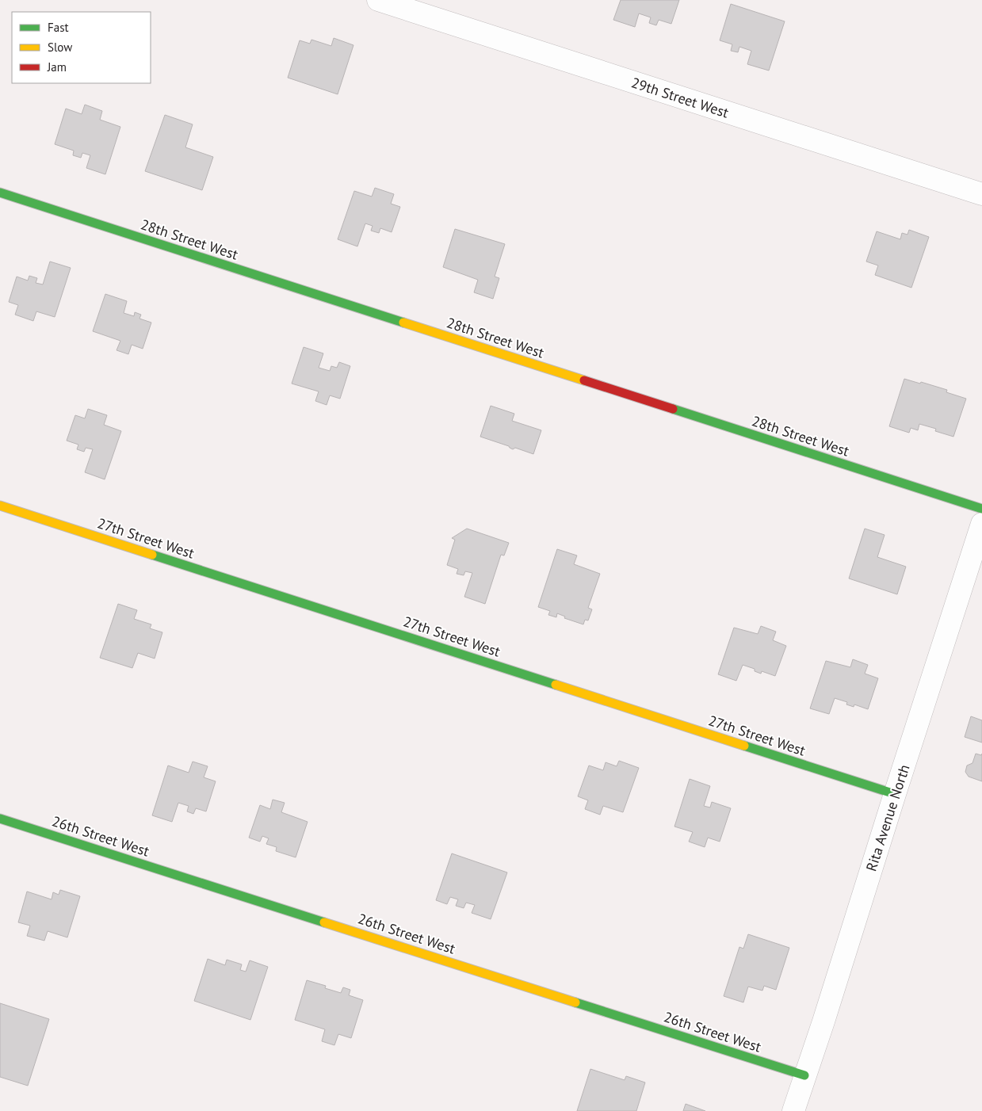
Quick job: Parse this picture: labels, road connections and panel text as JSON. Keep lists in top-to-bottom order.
{
  "streets": {
    "street": [
      "29th Street West",
      "28th Street West",
      "27th Street West",
      "Rita Avenue North",
      "26th Street West"
    ]
  },
  "crossings": [
    ["27th Street West", "Rita Avenue North"],
    ["Rita Avenue North", "26th Street West"]
  ],
  "legend": ["Fast", "Slow", "Jam"]
}
